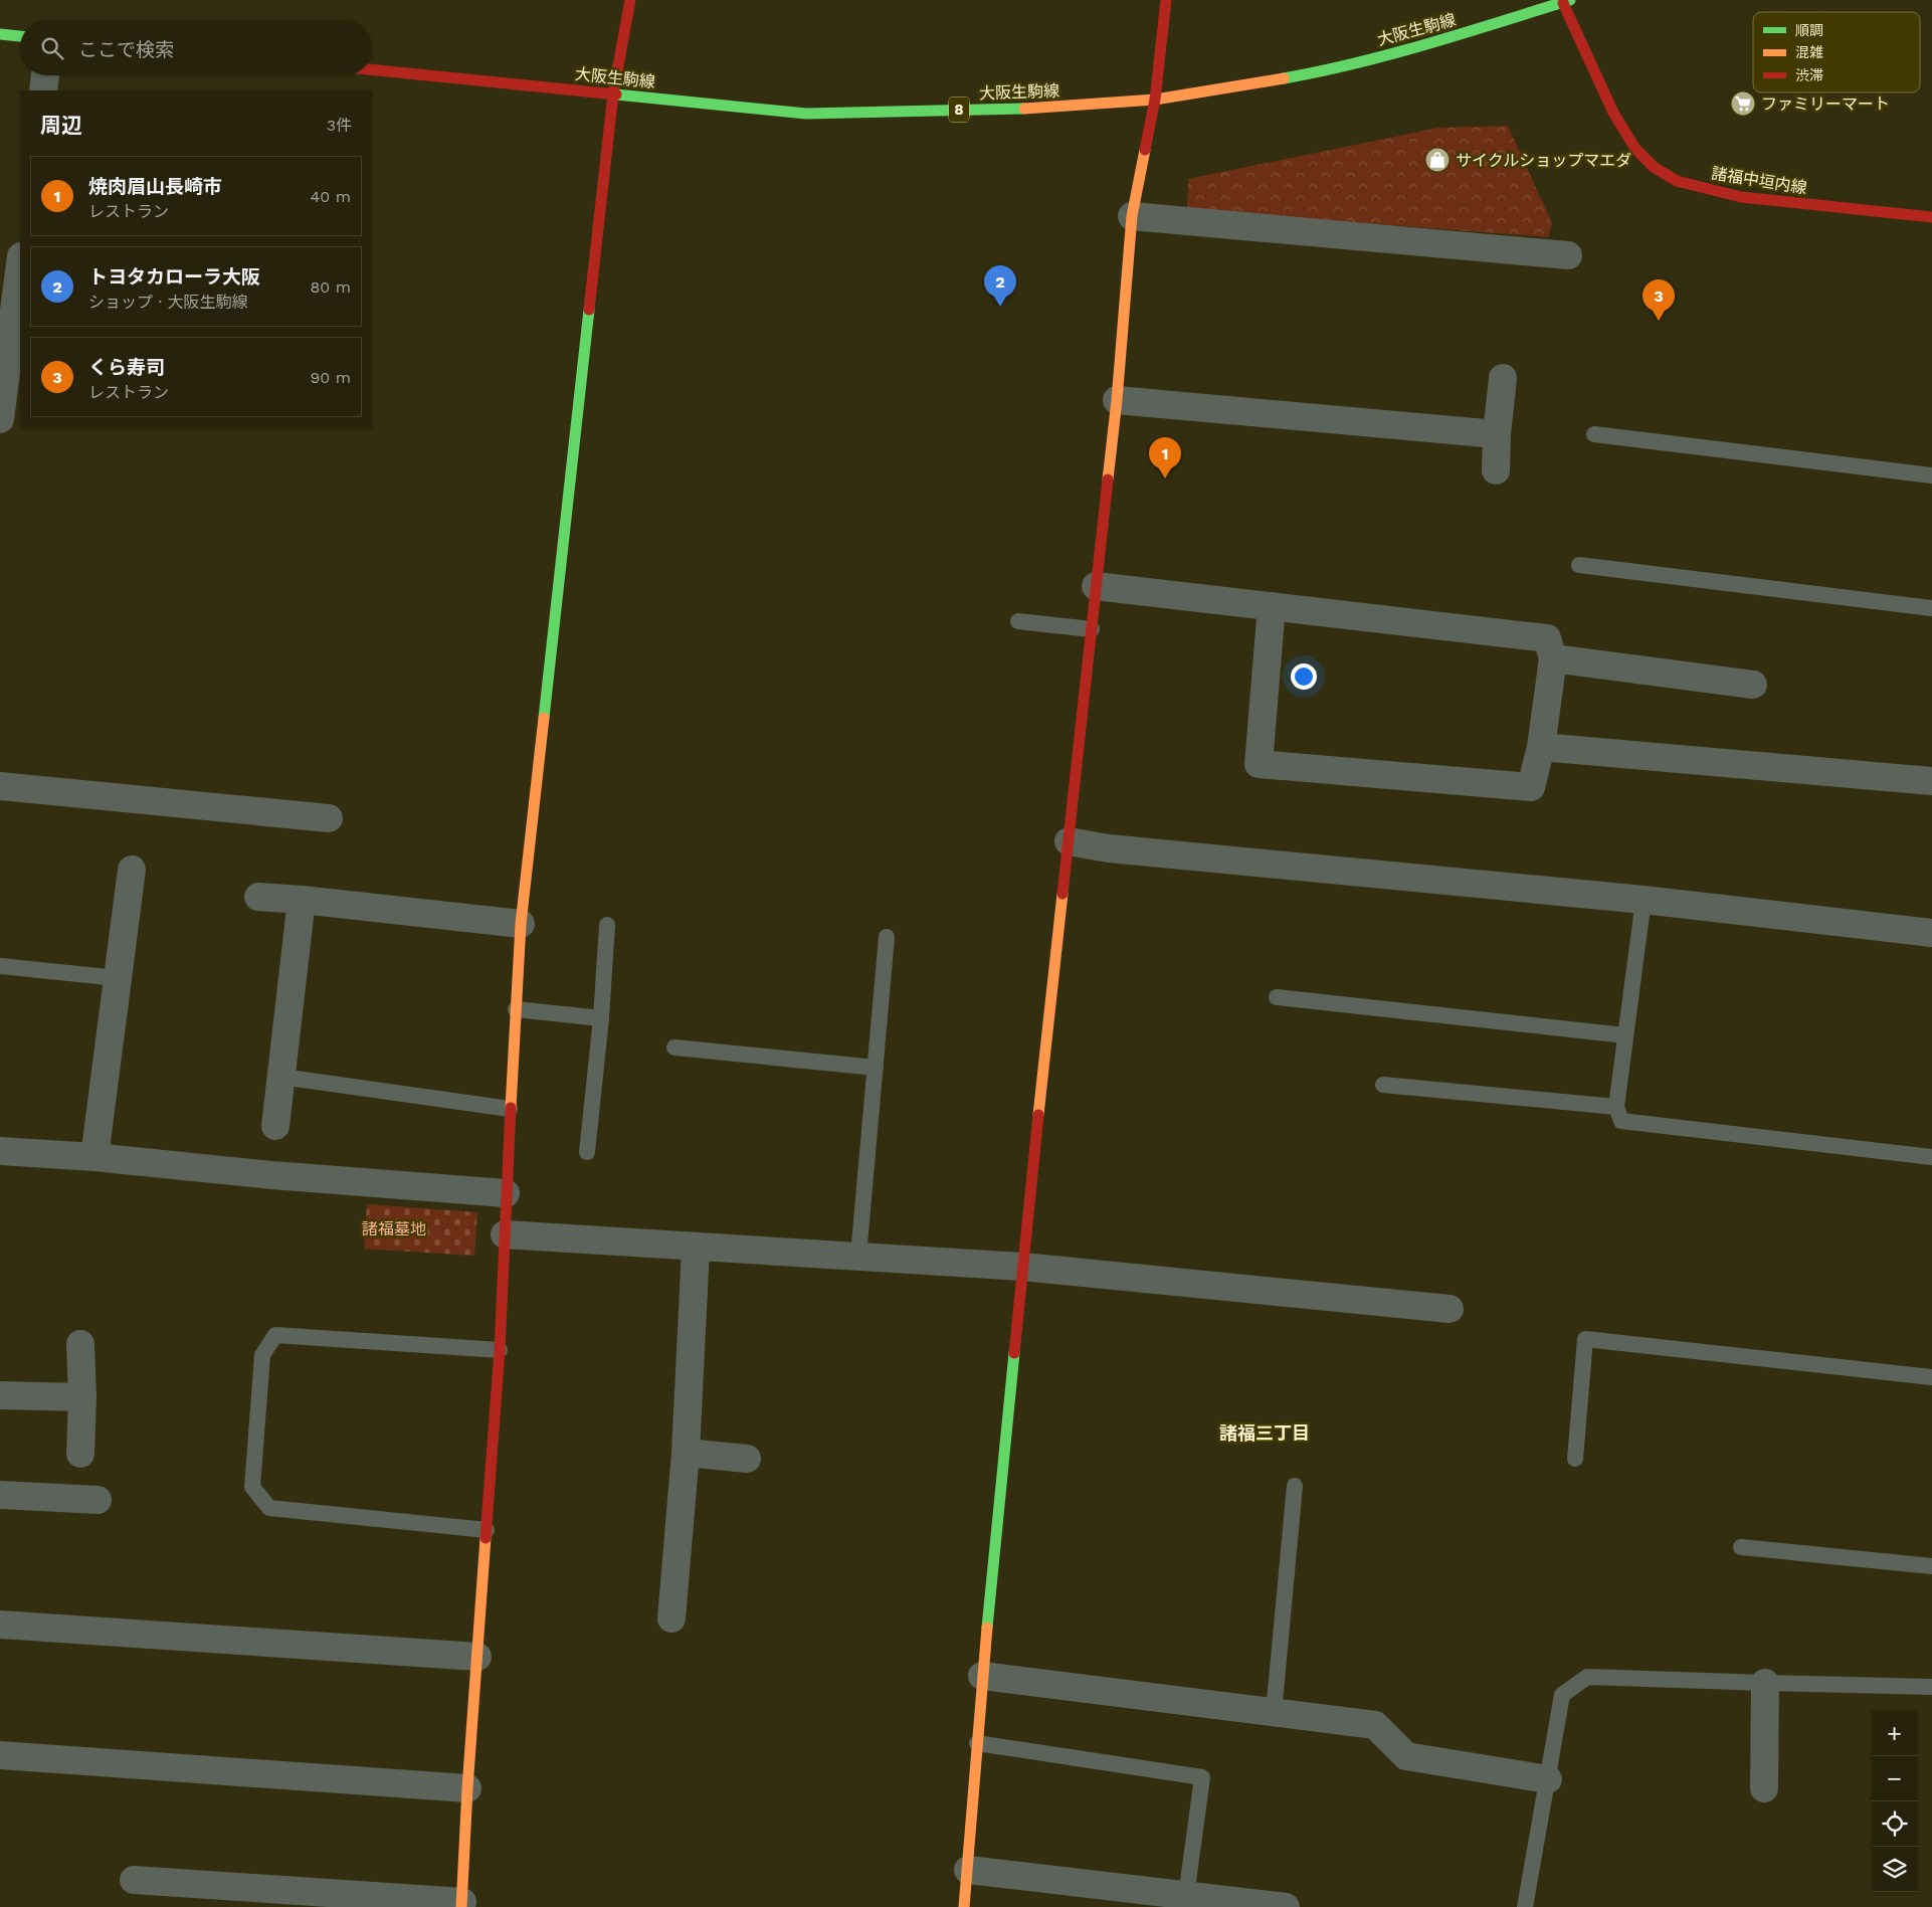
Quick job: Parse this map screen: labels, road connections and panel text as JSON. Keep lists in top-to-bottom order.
{
  "streets": {
    "street": ["大阪生駒線", "8", "諸福中垣内線"]
  },
  "crossings": [
    ["大阪生駒線", "諸福中垣内線"]
  ],
  "districts": ["諸福三丁目"],
  "parks": ["諸福墓地"],
  "places": {
    "supermarket": ["ファミリーマート"],
    "shop": ["サイクルショップマエダ"]
  },
  "legend": ["順調", "混雑", "渋滞"],
  "page": {
    "search": "ここで検索",
    "heading": ["周辺", "3件"],
    "list": [
      {
        "mark": "1",
        "name": "焼肉眉山長崎市",
        "note": "レストラン",
        "value": "40 m"
      },
      {
        "mark": "2",
        "name": "トヨタカローラ大阪",
        "note": "ショップ · 大阪生駒線",
        "value": "80 m"
      },
      {
        "mark": "3",
        "name": "くら寿司",
        "note": "レストラン",
        "value": "90 m"
      }
    ],
    "pins": ["2", "3", "1"],
    "map_buttons": ["+", "−"]
  }
}
